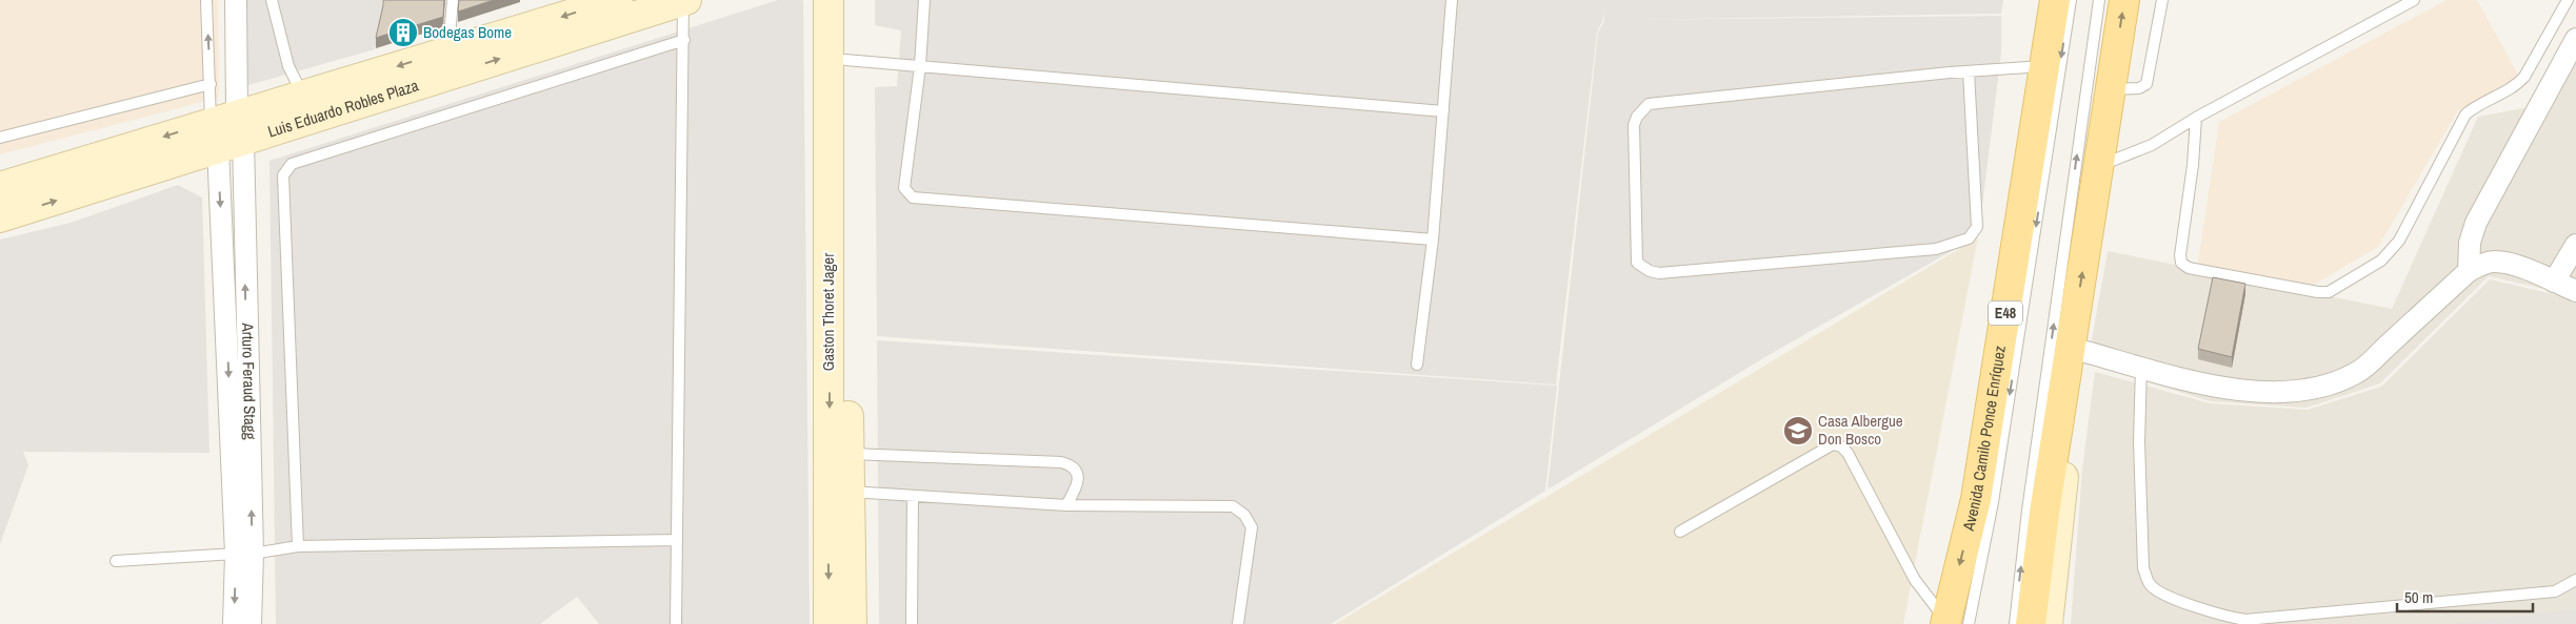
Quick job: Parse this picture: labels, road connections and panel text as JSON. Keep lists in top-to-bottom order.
{
  "streets": {
    "main road": ["E48", "Avenida Camilo Ponce Enríquez"],
    "street": ["Luis Eduardo Robles Plaza", "Gaston Thoret Jager", "Arturo Feraud Stagg"]
  },
  "crossings": [
    ["Luis Eduardo Robles Plaza", "Arturo Feraud Stagg"]
  ],
  "places": {
    "building": ["Bodegas Bome"],
    "school or university": ["Casa Albergue Don Bosco"]
  },
  "scale_bar": "50 m"
}
